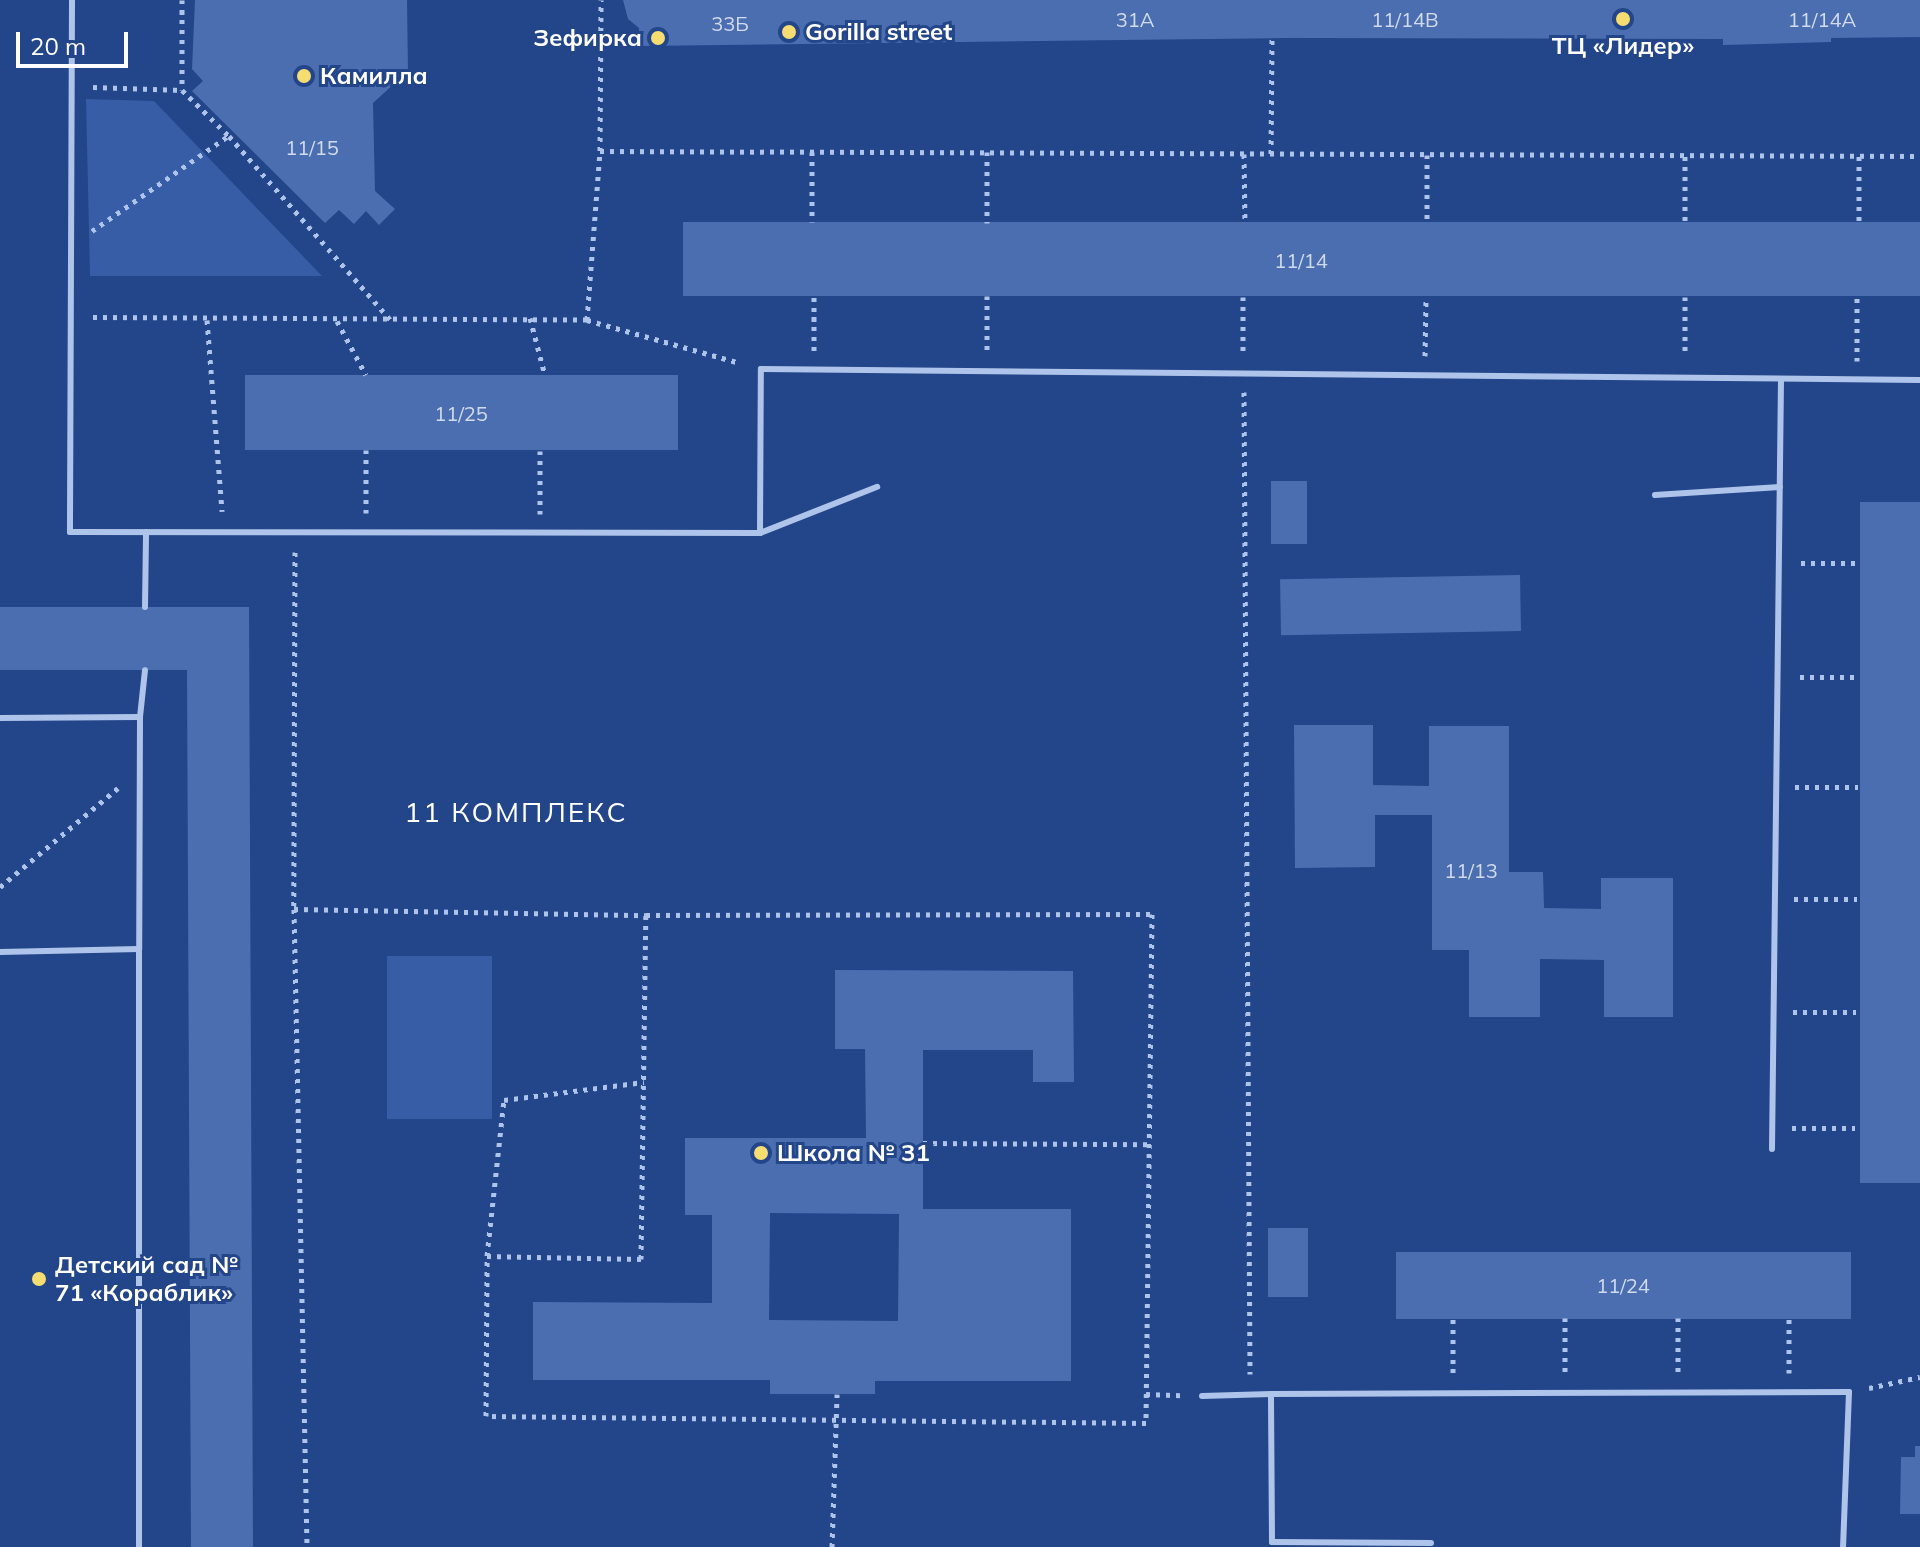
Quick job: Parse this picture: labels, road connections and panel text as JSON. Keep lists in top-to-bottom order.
{
  "districts": ["11 КОМПЛЕКС"],
  "places": [
    "ТЦ «Лидер»",
    "Gorilla street",
    "Зефирка",
    "Камилла",
    "Школа № 31",
    "Детский сад № 71 «Кораблик»"
  ],
  "house_numbers": [
    "31А",
    "11/14В",
    "11/14А",
    "33Б",
    "11/15",
    "11/14",
    "11/25",
    "11/13",
    "11/24"
  ],
  "scale_bar": "20 m"
}
